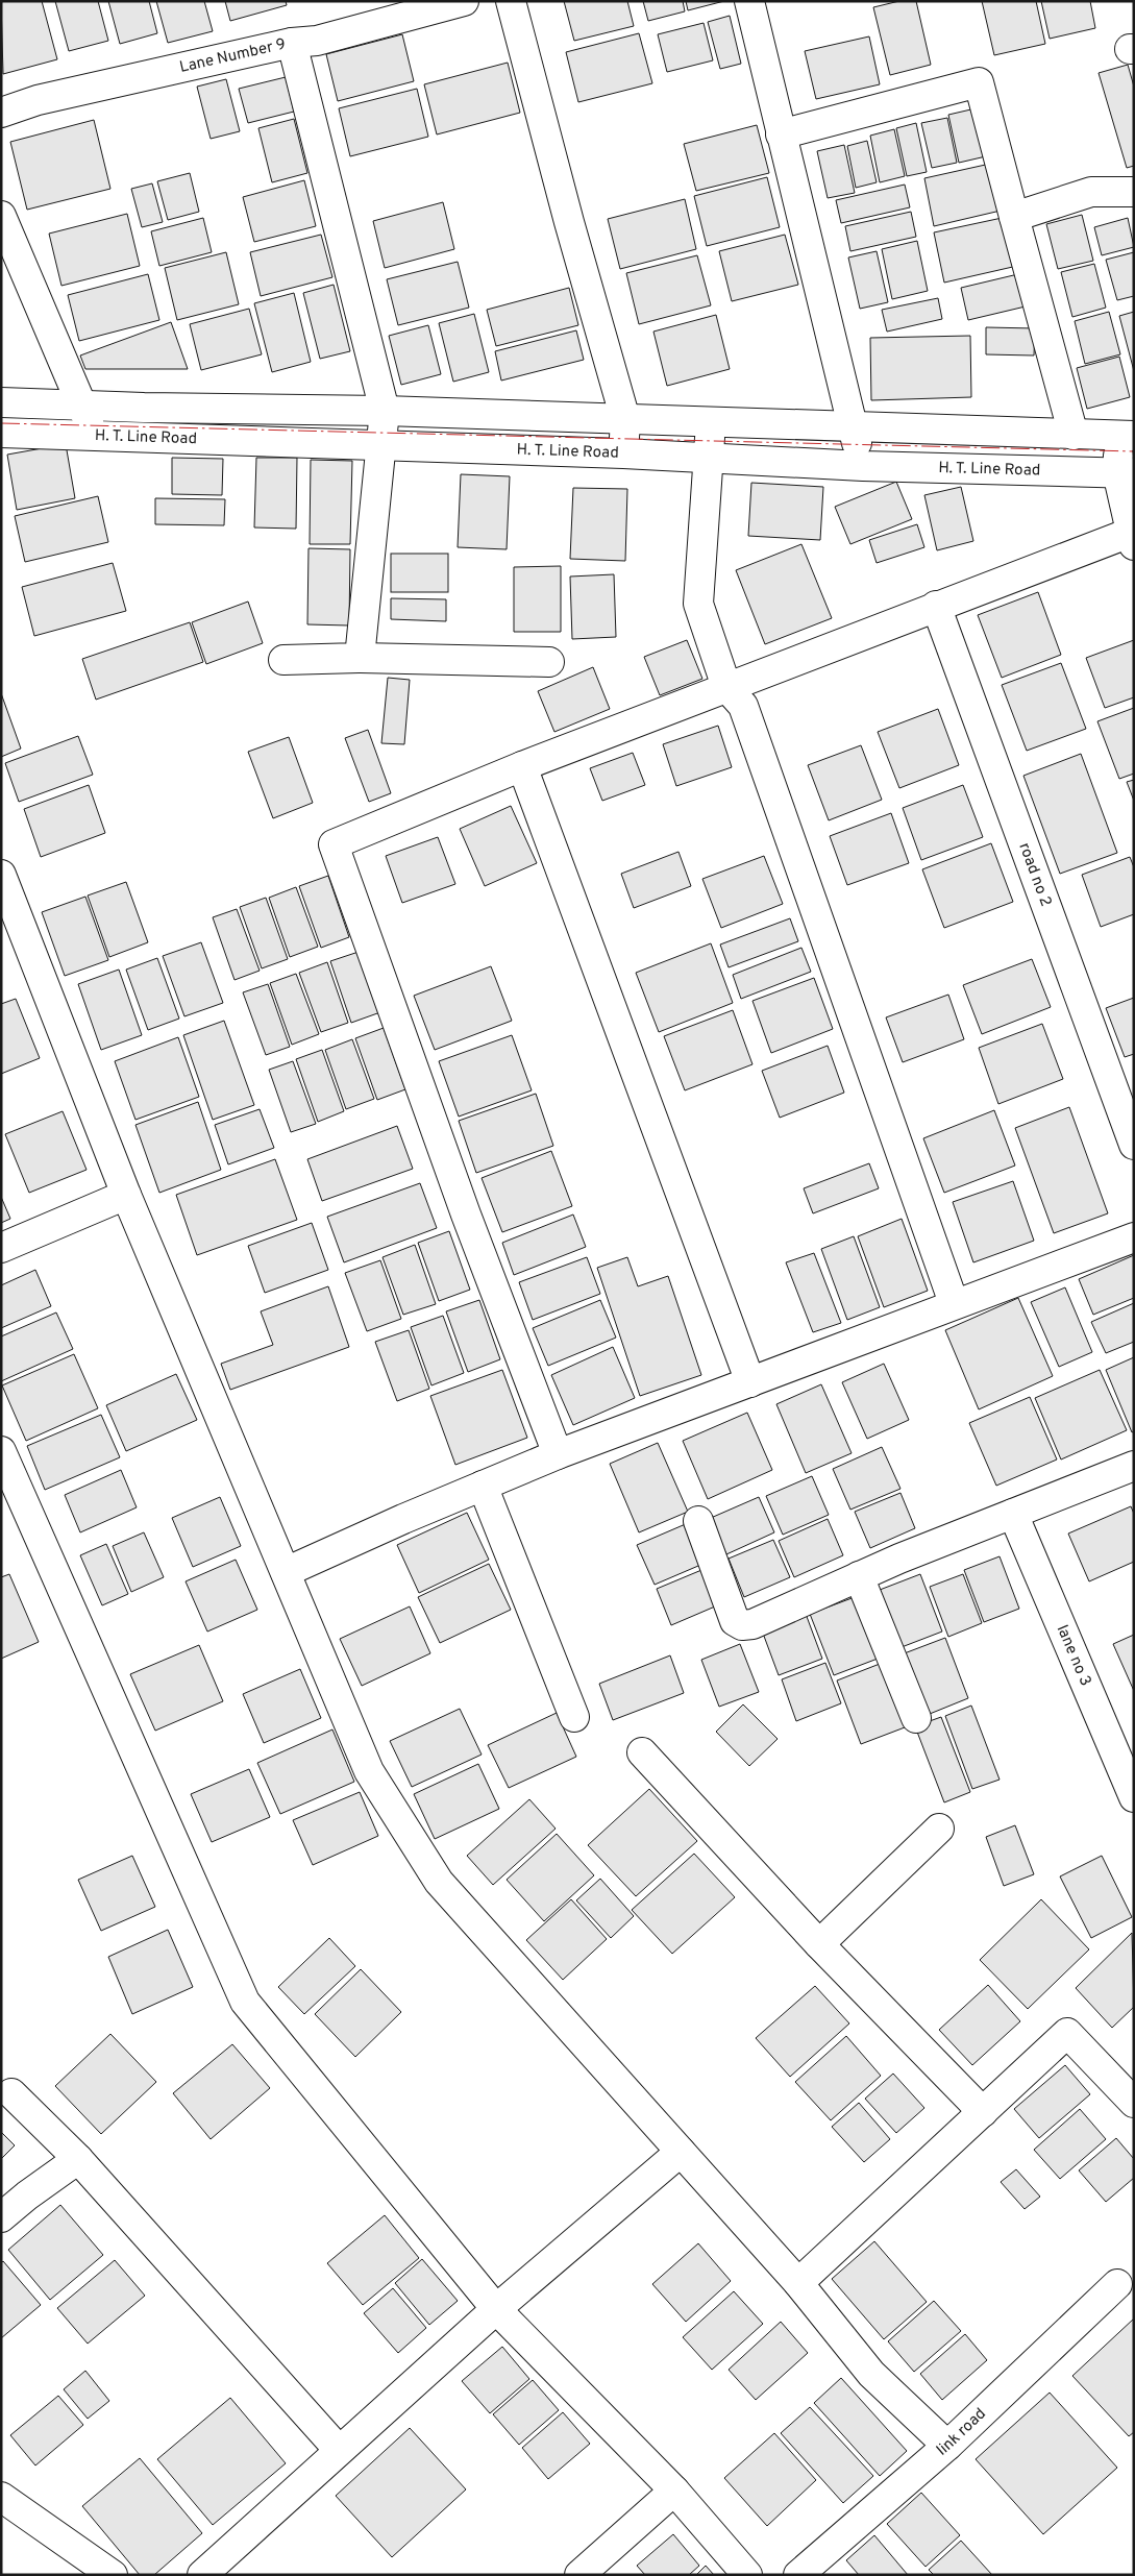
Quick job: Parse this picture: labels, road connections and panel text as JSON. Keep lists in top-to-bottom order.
{
  "streets": {
    "street": [
      "Lane Number 9",
      "H. T. Line Road",
      "road no 2",
      "lane no 3",
      "link road"
    ]
  }
}
